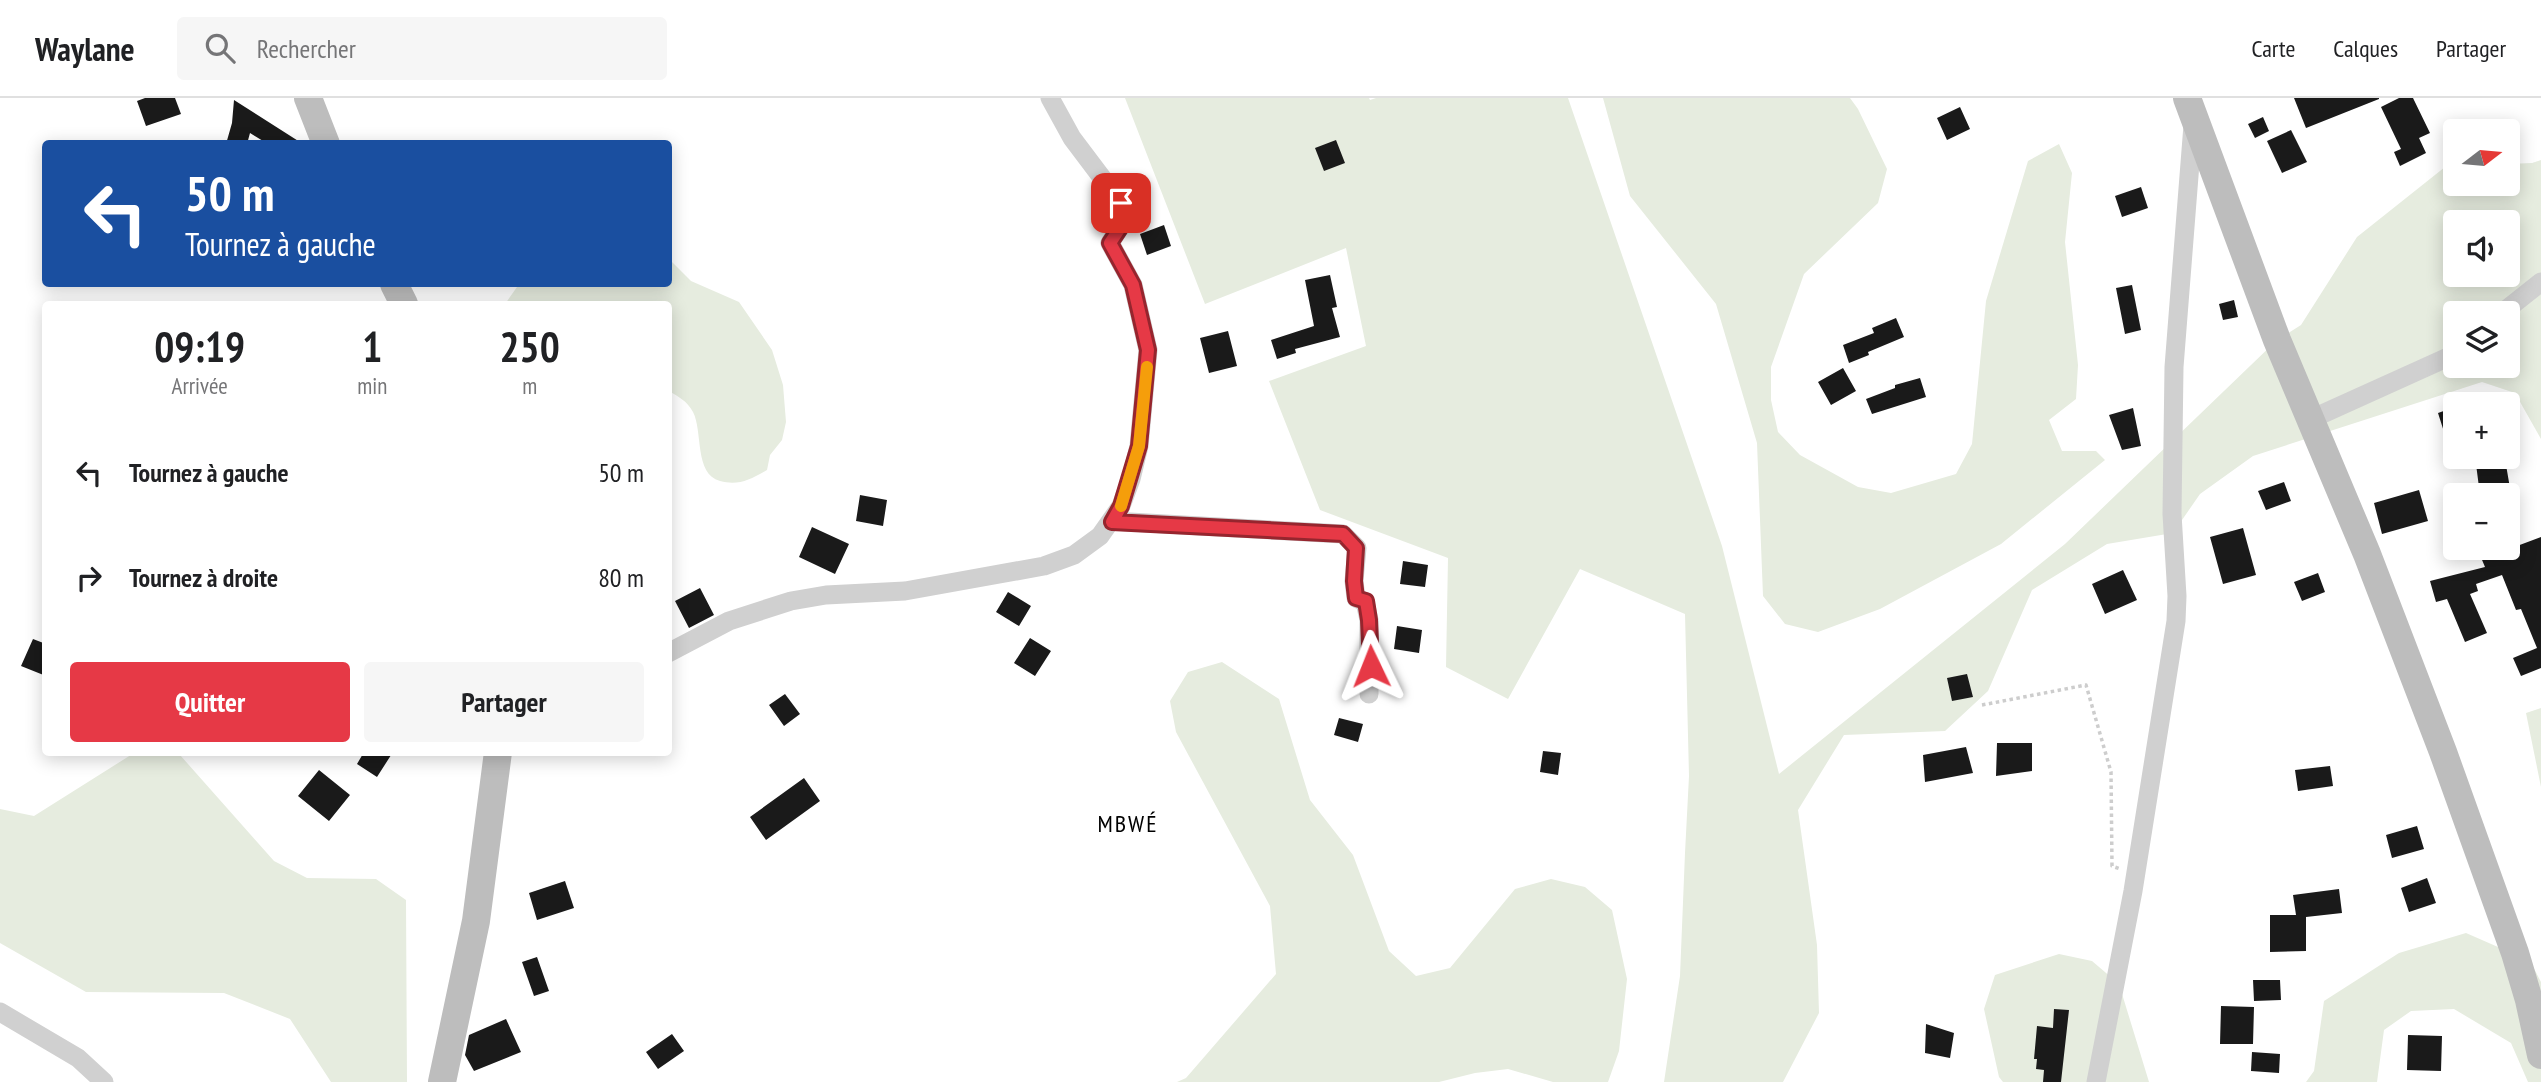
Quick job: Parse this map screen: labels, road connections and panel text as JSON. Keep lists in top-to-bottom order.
{
  "districts": ["MBWÉ"],
  "north": "right",
  "page": {
    "header": "Waylane",
    "search": "Rechercher",
    "nav": ["Carte", "Calques", "Partager"],
    "map_buttons": ["+", "−"],
    "turn": ["50 m", "Tournez à gauche"],
    "eta": [
      "09:19",
      "Arrivée",
      "1",
      "min",
      "250",
      "m"
    ],
    "list": [
      {
        "name": "Tournez à gauche",
        "value": "50 m"
      },
      {
        "name": "Tournez à droite",
        "value": "80 m"
      }
    ],
    "buttons": ["Quitter", "Partager"]
  }
}
